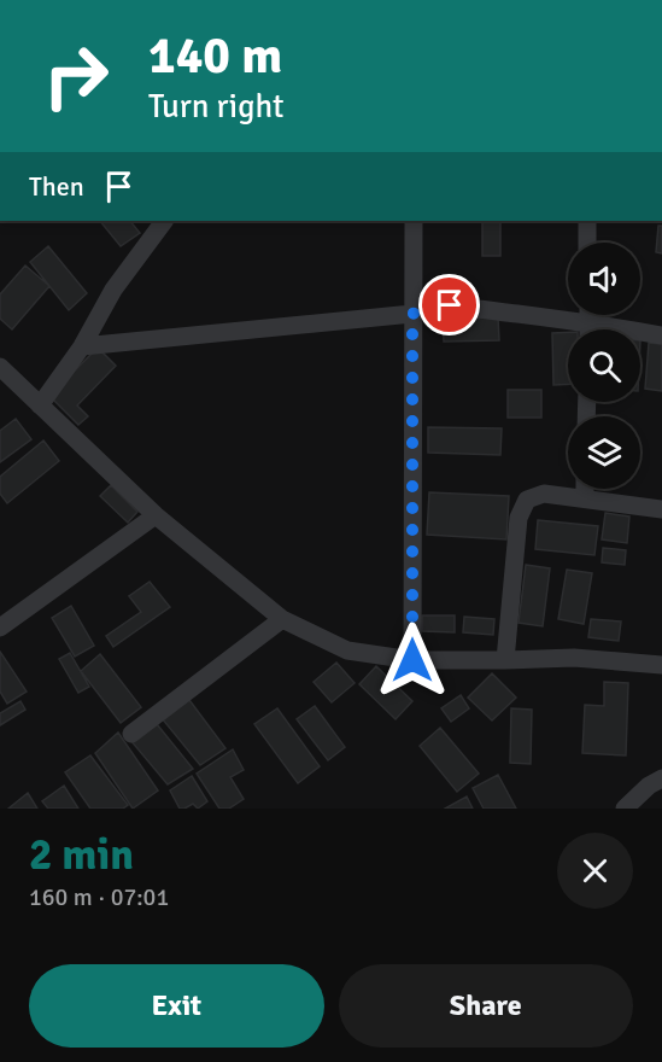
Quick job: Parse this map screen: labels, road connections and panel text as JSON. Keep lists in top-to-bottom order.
{
  "page": {
    "turn": ["140 m", "Turn right"],
    "then": "Then",
    "heading": ["2 min", "160 m · 07:01"],
    "buttons": ["Exit", "Share"]
  }
}
